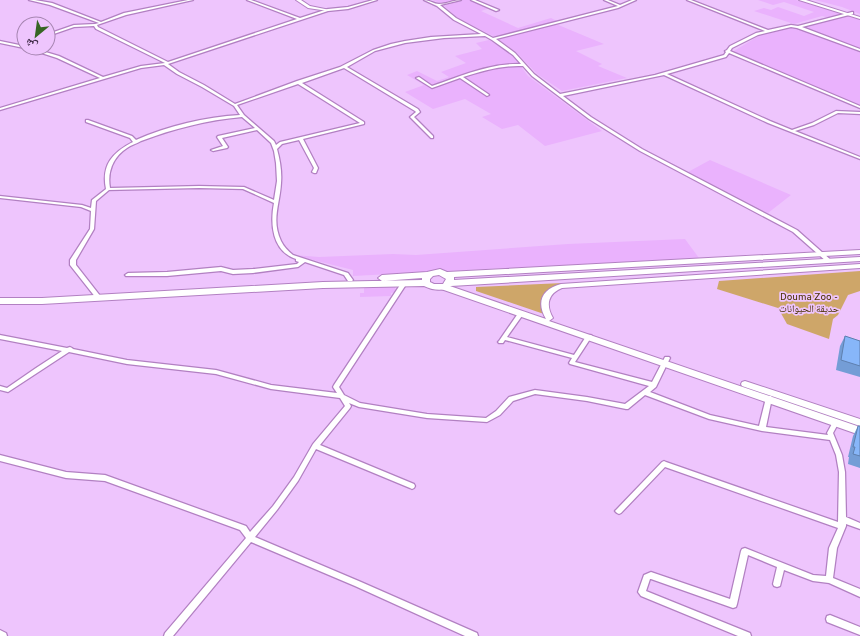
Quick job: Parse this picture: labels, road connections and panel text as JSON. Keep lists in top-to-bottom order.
{
  "parks": ["Douma Zoo - حديقة الحيوانات"],
  "north": "bottom left"
}
